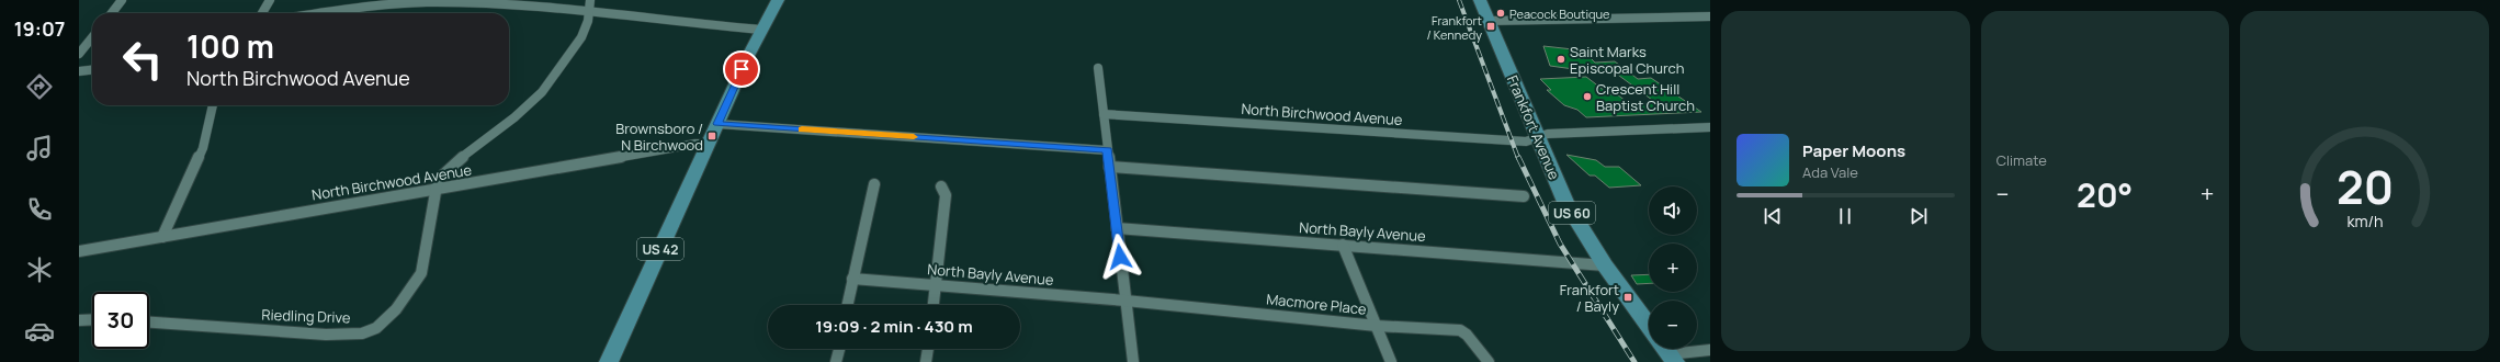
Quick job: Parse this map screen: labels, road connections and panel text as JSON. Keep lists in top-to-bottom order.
{
  "streets": {
    "main road": ["Frankfort Avenue", "US 60", "US 42"],
    "street": [
      "North Birchwood Avenue",
      "North Bayly Avenue",
      "Macmore Place",
      "Riedling Drive"
    ]
  },
  "crossings": [
    ["North Birchwood Avenue", "Frankfort Avenue"],
    ["North Birchwood Avenue", "US 42"],
    ["North Birchwood Avenue", "Riedling Drive"],
    ["Frankfort Avenue", "North Bayly Avenue"],
    ["North Bayly Avenue", "Macmore Place"]
  ],
  "places": {
    "other": ["Peacock Boutique", "Saint Marks Episcopal Church", "Crescent Hill Baptist Church"],
    "transit": ["Frankfort / Kennedy", "Brownsboro / N Birchwood", "Frankfort / Bayly"]
  },
  "page": {
    "tabs": "19:07",
    "tile": "Climate",
    "turn": ["100 m", "North Birchwood Avenue"],
    "song": ["Paper Moons", "Ada Vale"],
    "heat": ["−", "20°", "+"],
    "map_buttons": ["+", "−"],
    "limit": "30",
    "trip": "19:09 · 2 min · 430 m",
    "gauge": ["20", "km/h"]
  }
}
